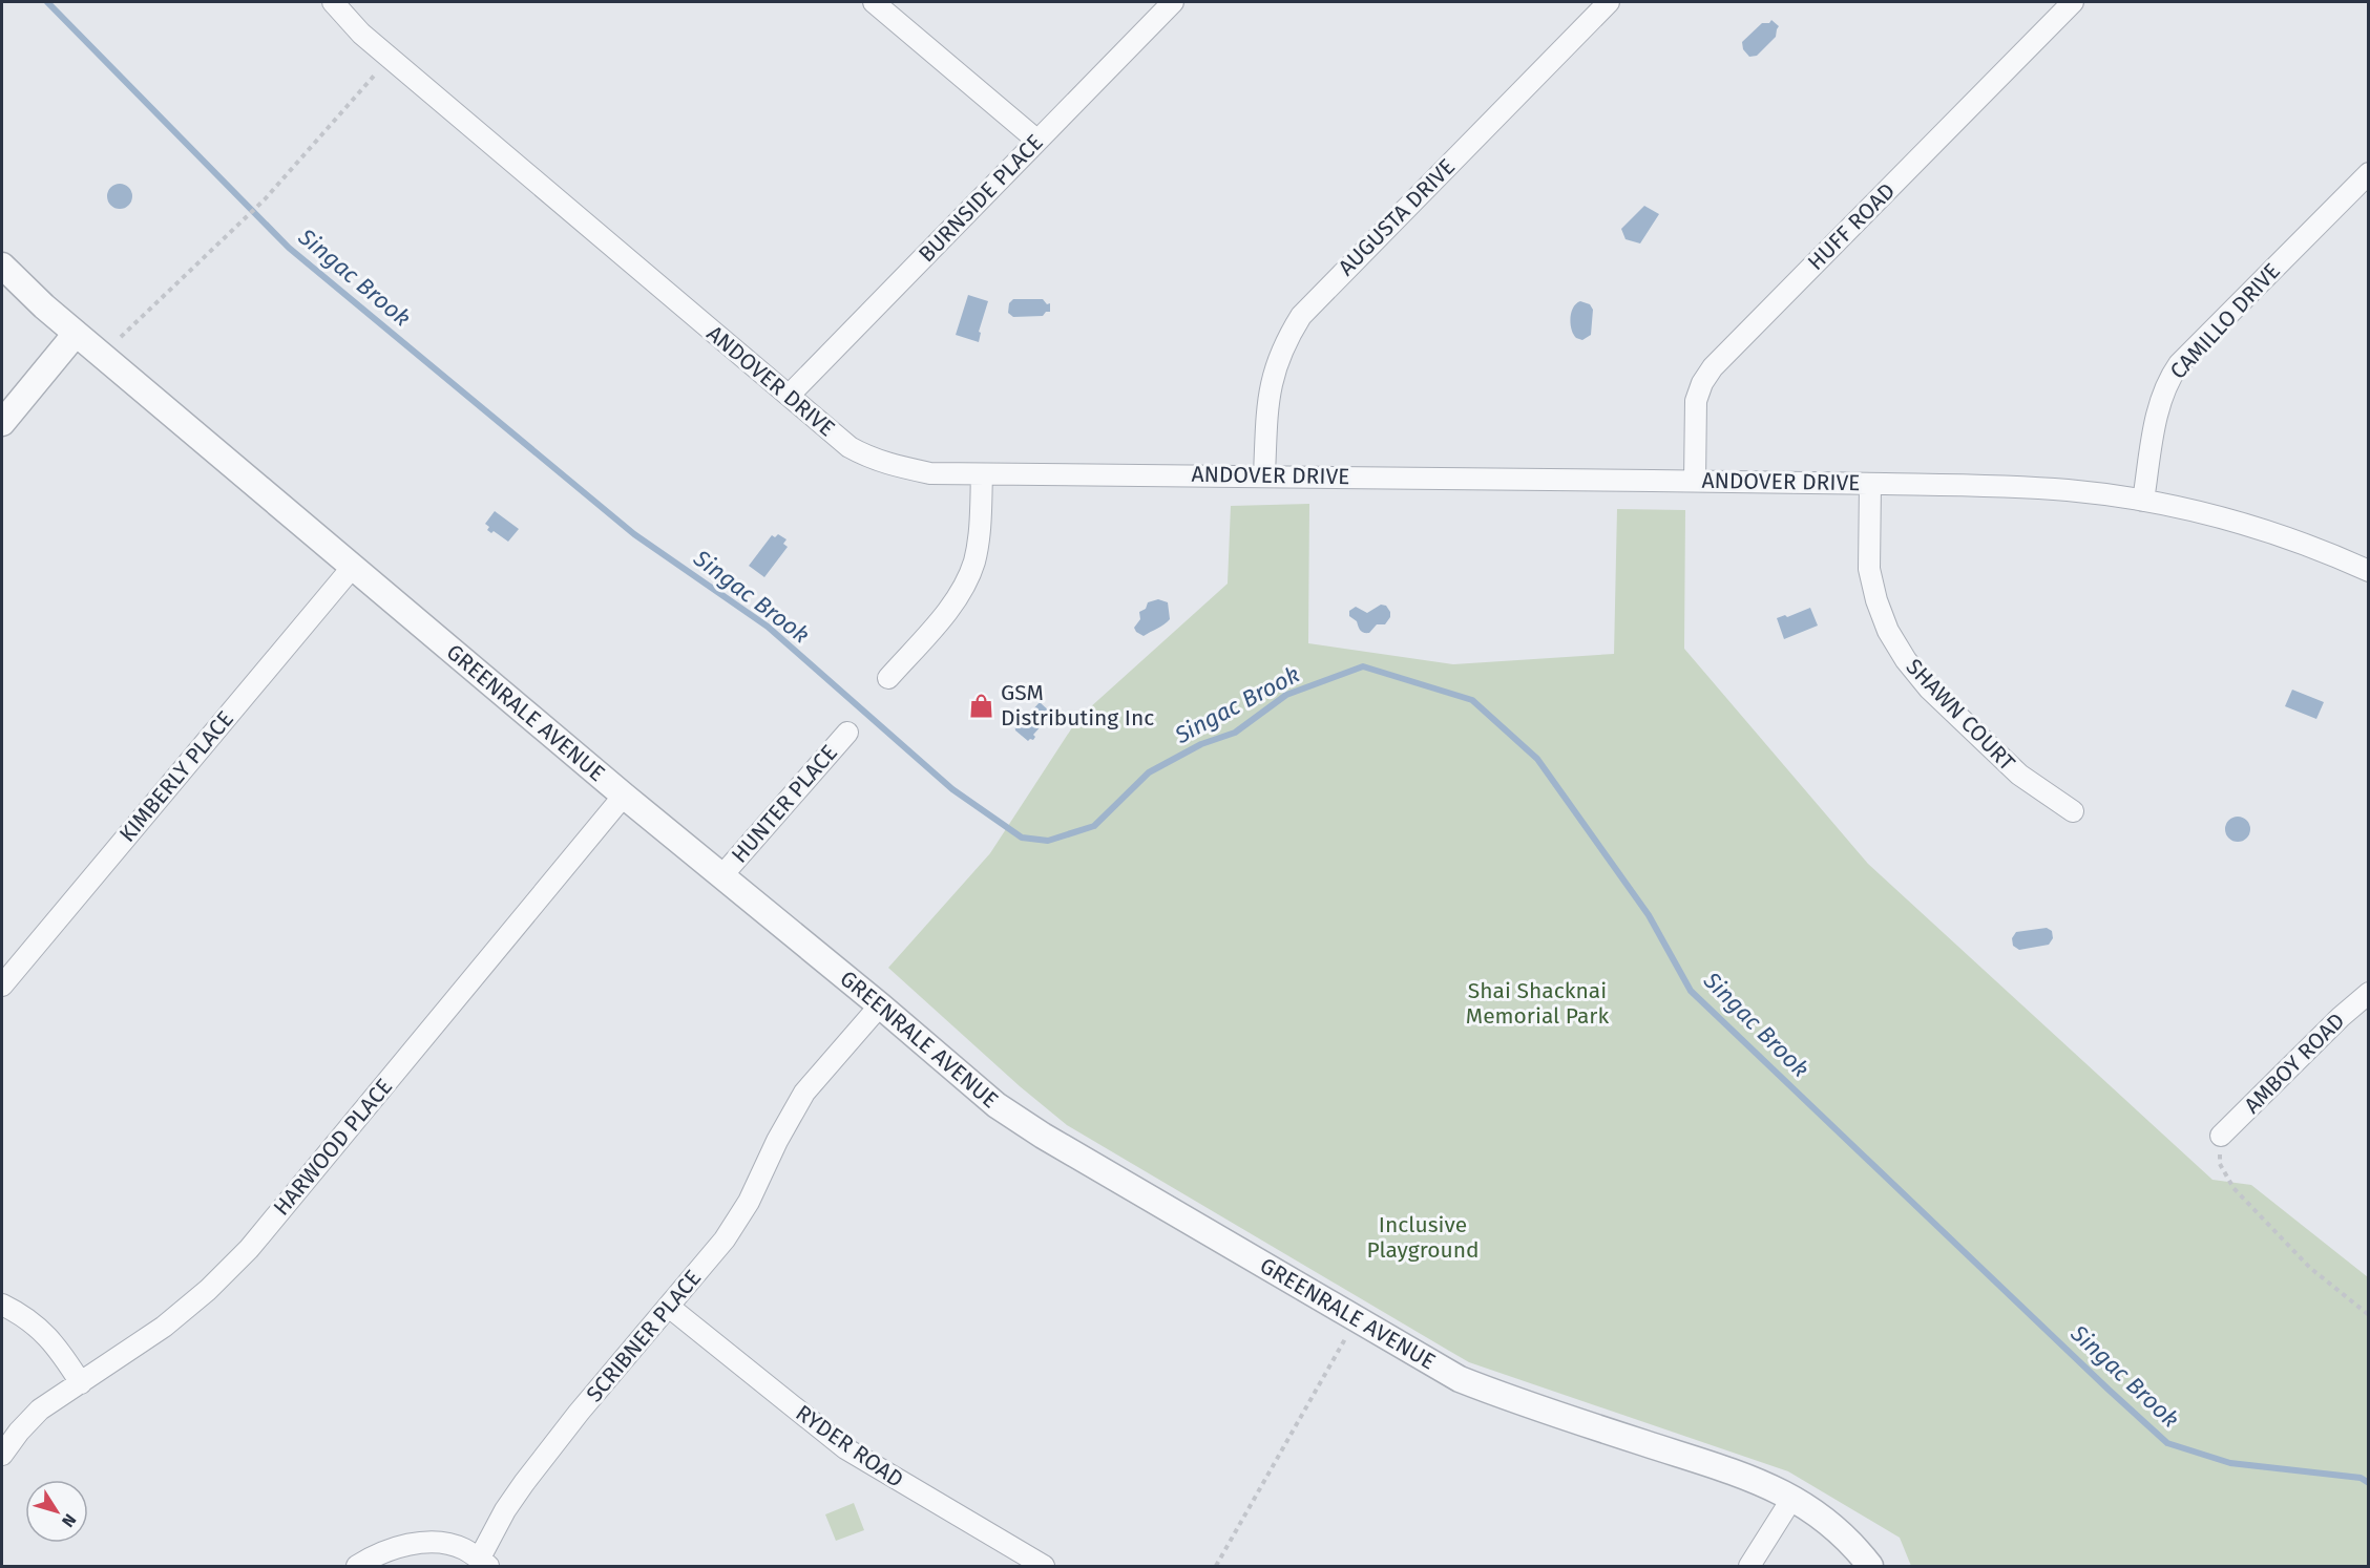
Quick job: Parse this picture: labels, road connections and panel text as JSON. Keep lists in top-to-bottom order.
{
  "streets": {
    "street": [
      "BURNSIDE PLACE",
      "AUGUSTA DRIVE",
      "HUFF ROAD",
      "CAMILLO DRIVE",
      "ANDOVER DRIVE",
      "GREENRALE AVENUE",
      "SHAWN COURT",
      "KIMBERLY PLACE",
      "HUNTER PLACE",
      "AMBOY ROAD",
      "HARWOOD PLACE",
      "SCRIBNER PLACE",
      "RYDER ROAD"
    ]
  },
  "crossings": [
    ["BURNSIDE PLACE", "ANDOVER DRIVE"],
    ["AUGUSTA DRIVE", "ANDOVER DRIVE"],
    ["HUFF ROAD", "ANDOVER DRIVE"],
    ["CAMILLO DRIVE", "ANDOVER DRIVE"],
    ["ANDOVER DRIVE", "SHAWN COURT"],
    ["GREENRALE AVENUE", "KIMBERLY PLACE"],
    ["GREENRALE AVENUE", "HUNTER PLACE"],
    ["GREENRALE AVENUE", "HARWOOD PLACE"],
    ["GREENRALE AVENUE", "SCRIBNER PLACE"],
    ["SCRIBNER PLACE", "RYDER ROAD"]
  ],
  "water": ["Singac Brook"],
  "parks": ["Shai Shacknai Memorial Park", "Inclusive Playground"],
  "places": {
    "shop": ["GSM Distributing Inc"]
  },
  "north": "bottom right"
}
